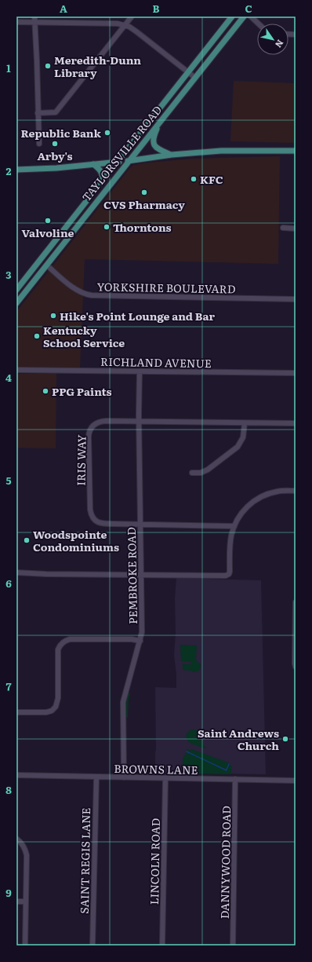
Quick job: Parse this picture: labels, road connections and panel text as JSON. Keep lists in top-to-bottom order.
{
  "streets": {
    "main road": ["TAYLORSVILLE ROAD"],
    "street": [
      "YORKSHIRE BOULEVARD",
      "RICHLAND AVENUE",
      "IRIS WAY",
      "PEMBROKE ROAD",
      "BROWNS LANE",
      "SAINT REGIS LANE",
      "LINCOLN ROAD",
      "DANNYWOOD ROAD"
    ]
  },
  "crossings": [
    ["TAYLORSVILLE ROAD", "YORKSHIRE BOULEVARD"],
    ["RICHLAND AVENUE", "PEMBROKE ROAD"],
    ["IRIS WAY", "PEMBROKE ROAD"],
    ["PEMBROKE ROAD", "BROWNS LANE"],
    ["BROWNS LANE", "SAINT REGIS LANE"],
    ["BROWNS LANE", "LINCOLN ROAD"],
    ["BROWNS LANE", "DANNYWOOD ROAD"]
  ],
  "places": [
    "Meredith-Dunn Library",
    "Republic Bank",
    "Arby's",
    "KFC",
    "CVS Pharmacy",
    "Valvoline",
    "Thorntons",
    "Hike's Point Lounge and Bar",
    "Kentucky School Service",
    "PPG Paints",
    "Woodspointe Condominiums",
    "Saint Andrews Church"
  ],
  "north": "bottom right",
  "grid": {
    "columns": ["A", "B", "C"],
    "rows": [
      "1",
      "2",
      "3",
      "4",
      "5",
      "6",
      "7",
      "8",
      "9"
    ]
  }
}
